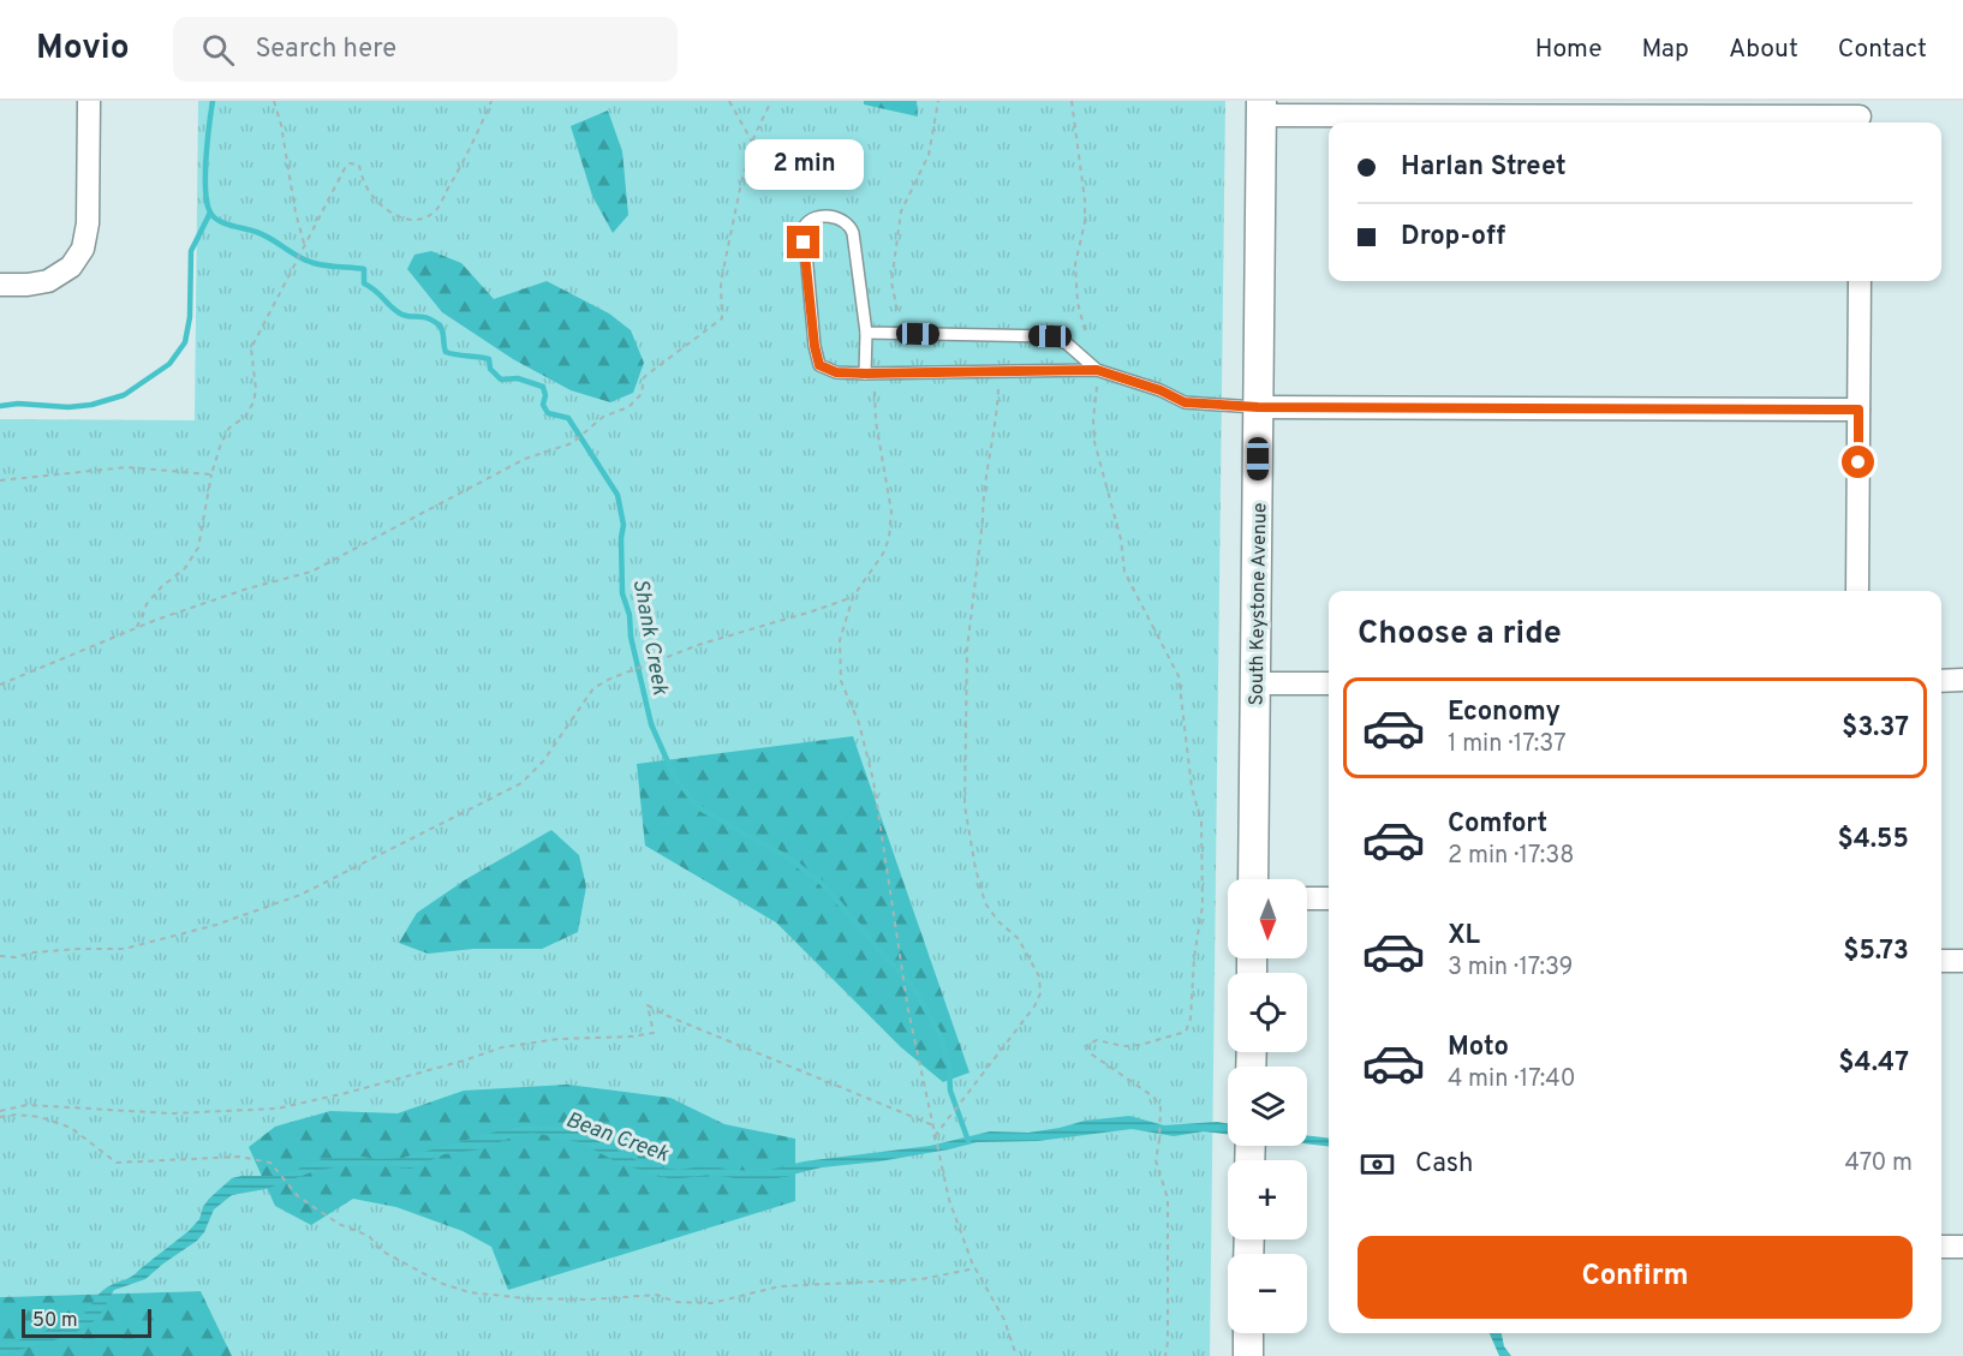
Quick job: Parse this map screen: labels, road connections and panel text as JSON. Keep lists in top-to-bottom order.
{
  "streets": {
    "main road": ["South Keystone Avenue"]
  },
  "water": ["Shank Creek", "Bean Creek"],
  "scale_bar": "50 m",
  "north": "bottom",
  "page": {
    "header": "Movio",
    "search": "Search here",
    "nav": [
      "Home",
      "Map",
      "About",
      "Contact"
    ],
    "banner": ["Harlan Street", "Drop-off"],
    "bubble": "2 min",
    "heading": "Choose a ride",
    "list": [
      {
        "name": "Economy",
        "note": "1 min · 17:37",
        "value": "$3.37"
      },
      {
        "name": "Comfort",
        "note": "2 min · 17:38",
        "value": "$4.55"
      },
      {
        "name": "XL",
        "note": "3 min · 17:39",
        "value": "$5.73"
      },
      {
        "name": "Moto",
        "note": "4 min · 17:40",
        "value": "$4.47"
      }
    ],
    "map_buttons": ["+", "−"],
    "pay": ["Cash", "470 m"],
    "buttons": "Confirm",
    "scale": "50 m"
  }
}
